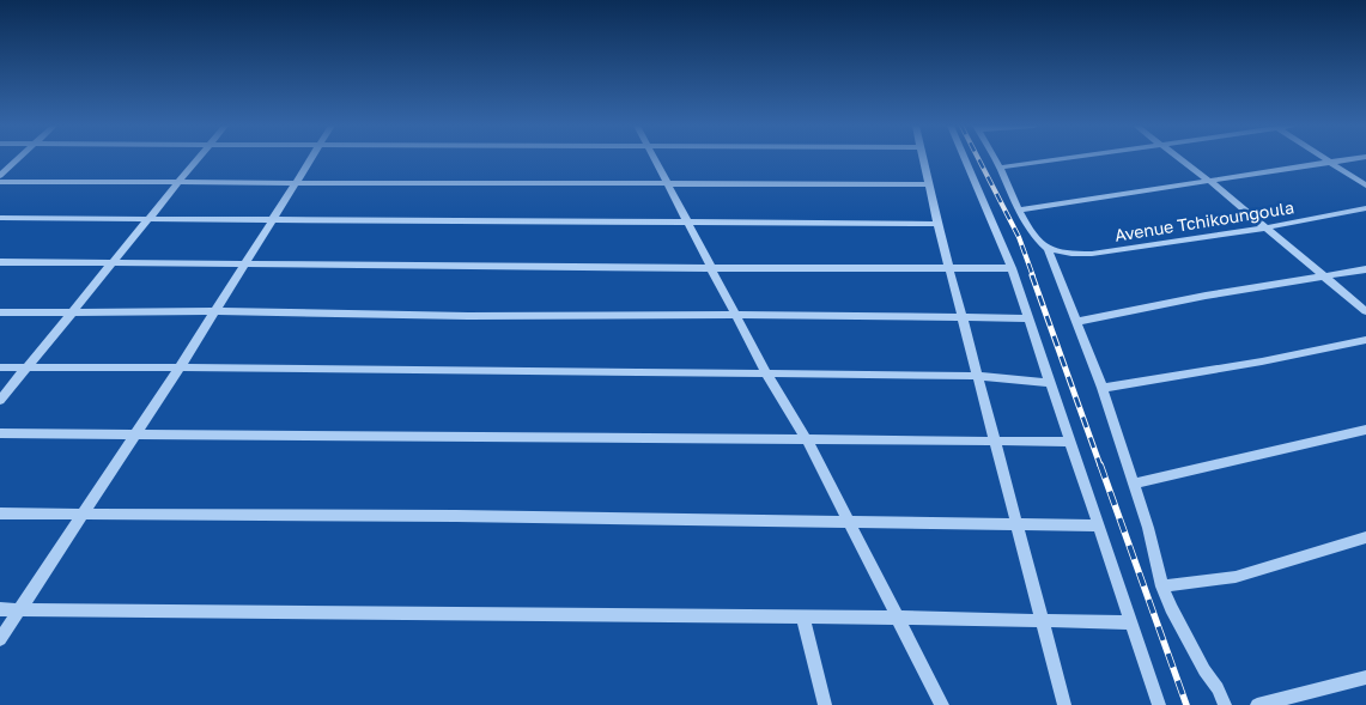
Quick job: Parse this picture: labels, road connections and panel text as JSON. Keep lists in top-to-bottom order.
{
  "streets": {
    "street": ["Avenue Tchikoungoula"]
  }
}
